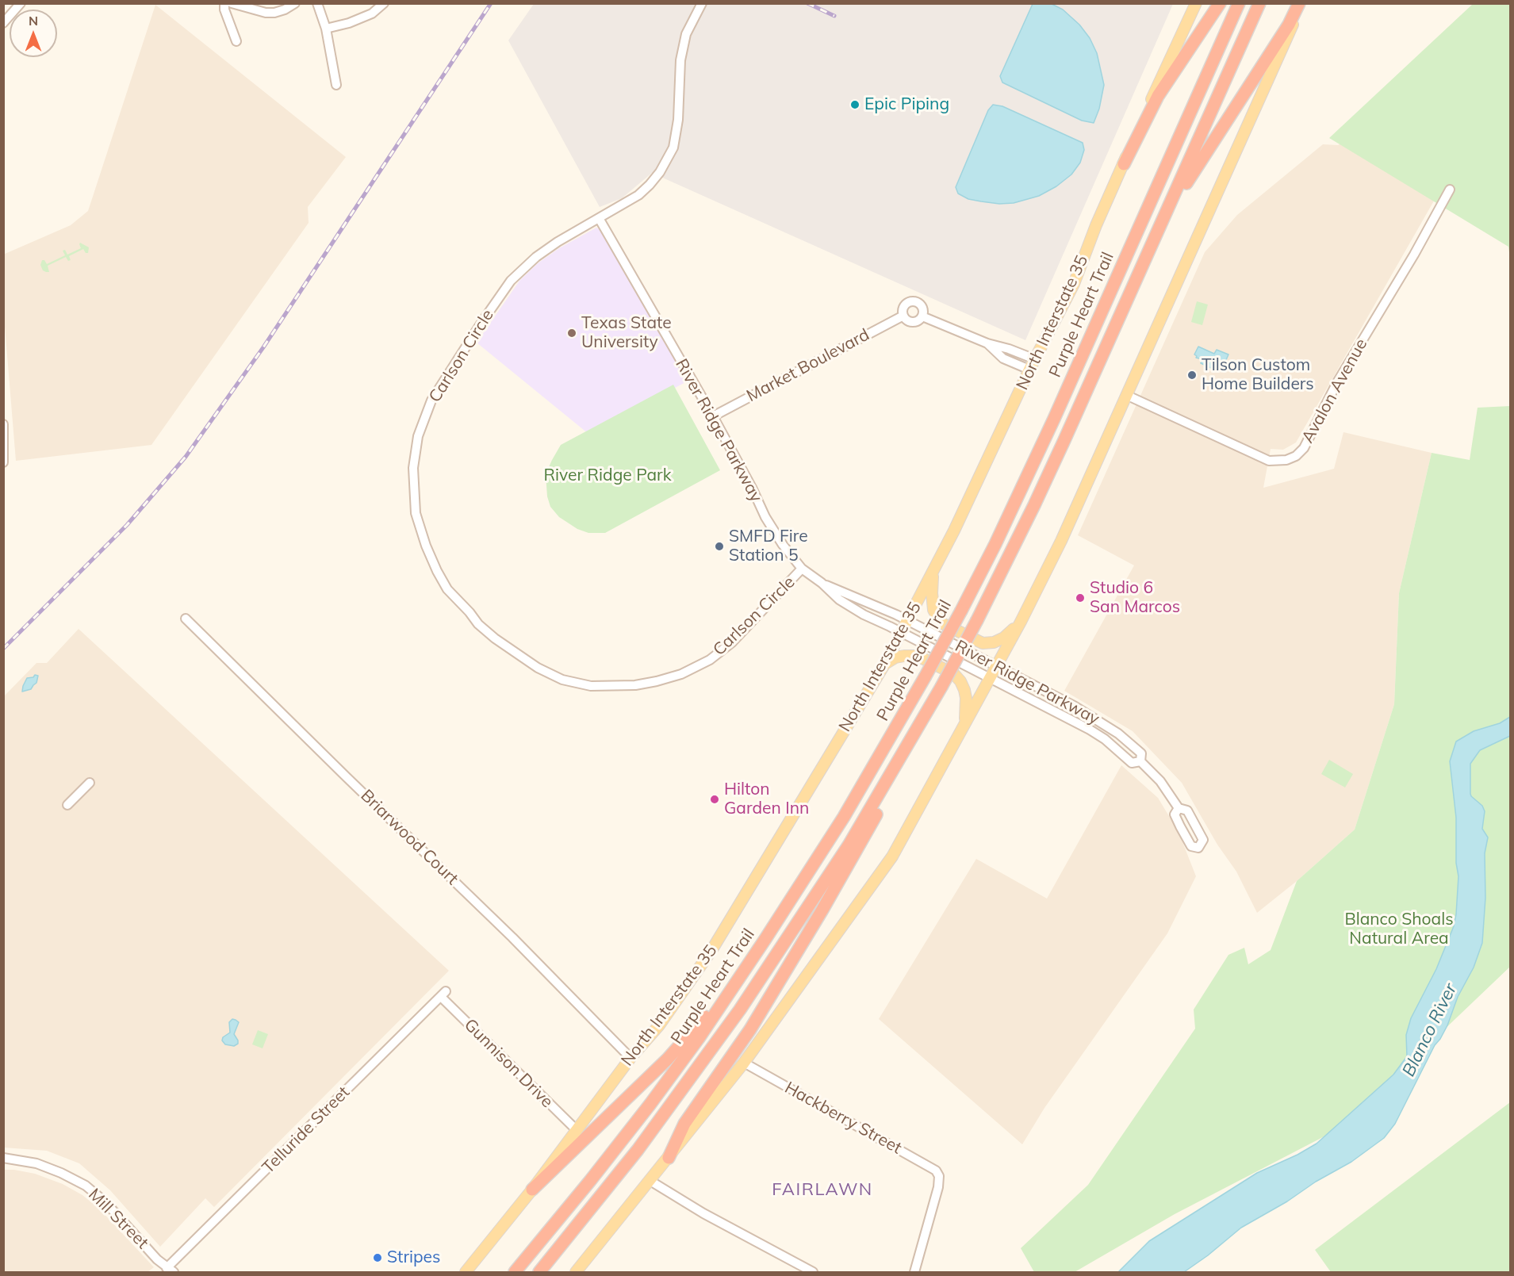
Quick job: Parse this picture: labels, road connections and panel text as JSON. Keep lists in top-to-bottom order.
{
  "streets": {
    "highway": ["Purple Heart Trail"],
    "main road": ["North Interstate 35"],
    "street": [
      "Carlson Circle",
      "Market Boulevard",
      "Avalon Avenue",
      "River Ridge Parkway",
      "Briarwood Court",
      "Gunnison Drive",
      "Hackberry Street",
      "Telluride Street",
      "Mill Street"
    ]
  },
  "crossings": [
    ["North Interstate 35", "Market Boulevard"],
    ["North Interstate 35", "River Ridge Parkway"],
    ["North Interstate 35", "Briarwood Court"],
    ["North Interstate 35", "Gunnison Drive"],
    ["Carlson Circle", "River Ridge Parkway"],
    ["Market Boulevard", "River Ridge Parkway"],
    ["Gunnison Drive", "Telluride Street"],
    ["Telluride Street", "Mill Street"]
  ],
  "districts": ["FAIRLAWN"],
  "water": ["Blanco River"],
  "parks": ["River Ridge Park", "Blanco Shoals Natural Area"],
  "places": [
    "Epic Piping",
    "Texas State University",
    "Tilson Custom Home Builders",
    "SMFD Fire Station 5",
    "Studio 6 San Marcos",
    "Hilton Garden Inn",
    "Stripes"
  ],
  "north": "top"
}
